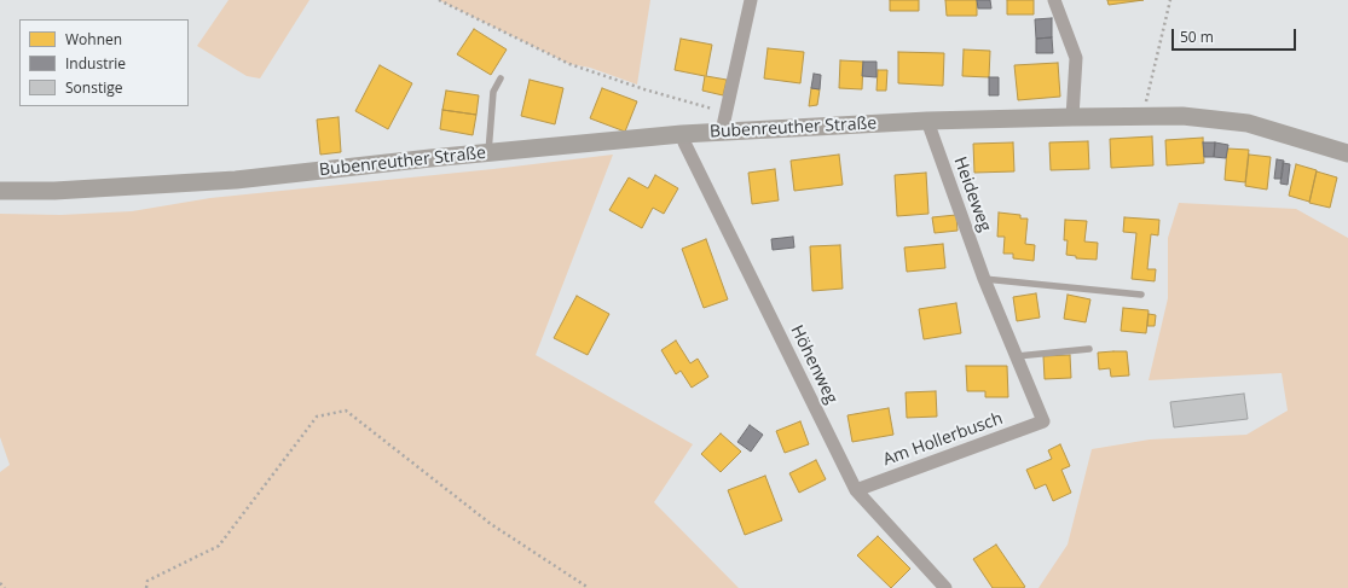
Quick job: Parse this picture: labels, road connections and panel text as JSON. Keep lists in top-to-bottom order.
{
  "streets": {
    "street": [
      "Bubenreuther Straße",
      "Heideweg",
      "Höhenweg",
      "Am Hollerbusch"
    ]
  },
  "crossings": [
    ["Bubenreuther Straße", "Heideweg"],
    ["Bubenreuther Straße", "Höhenweg"],
    ["Heideweg", "Am Hollerbusch"],
    ["Höhenweg", "Am Hollerbusch"]
  ],
  "legend": ["Wohnen", "Industrie", "Sonstige"],
  "scale_bar": "50 m"
}
